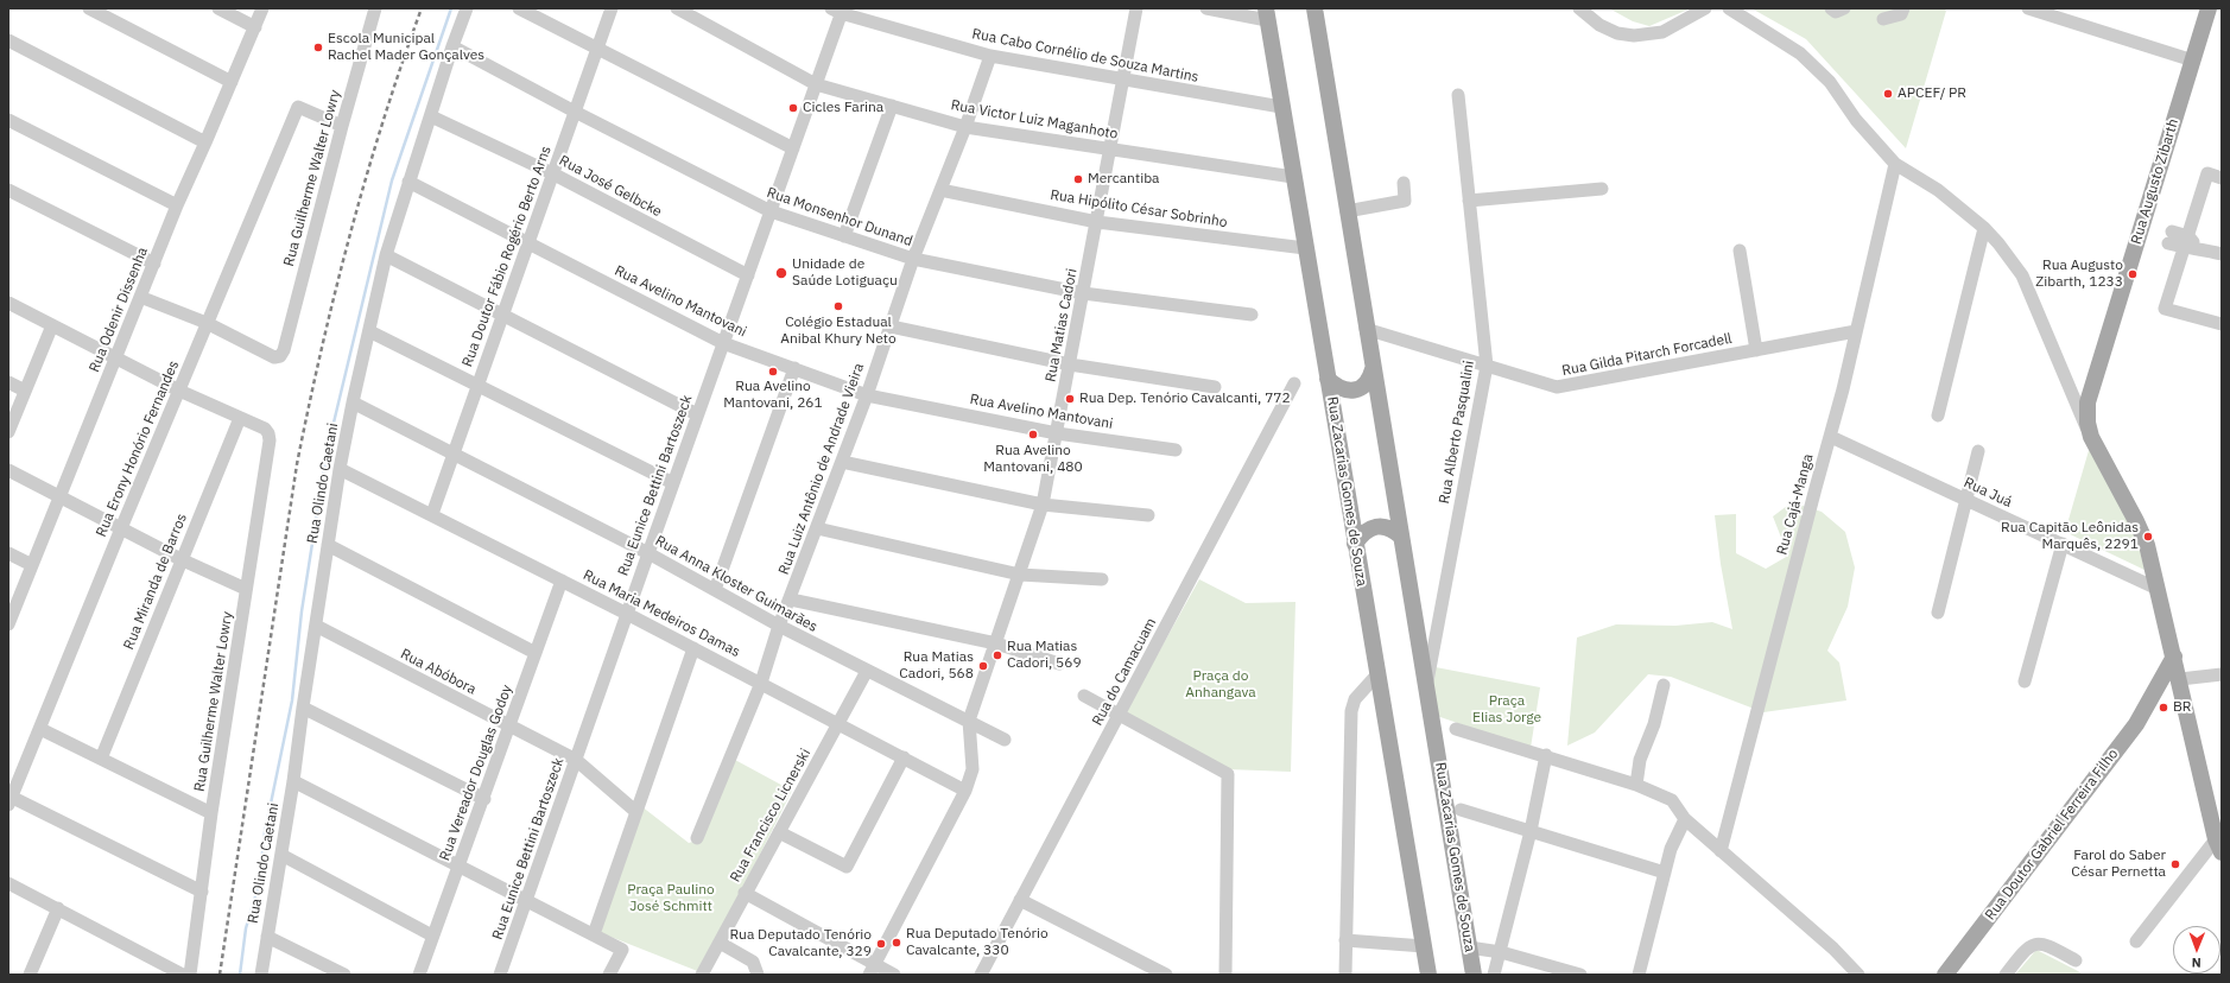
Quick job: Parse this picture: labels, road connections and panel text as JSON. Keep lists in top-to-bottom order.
{
  "streets": {
    "main road": ["Rua Augusto Zibarth", "Rua Zacarias Gomes de Souza", "Rua Doutor Gabriel Ferreira Filho"],
    "street": [
      "Rua Cabo Cornélio de Souza Martins",
      "Rua Victor Luiz Maganhoto",
      "Rua Guilherme Walter Lowry",
      "Rua José Gelbcke",
      "Rua Hipólito César Sobrinho",
      "Rua Monsenhor Dunand",
      "Rua Doutor Fábio Rogério Berto Arns",
      "Rua Avelino Mantovani",
      "Rua Odenir Dissenha",
      "Rua Matias Cadori",
      "Rua Gilda Pitarch Forcadell",
      "Rua Alberto Pasqualini",
      "Rua Erony Honório Fernandes",
      "Rua Luiz Antônio de Andrade Vieira",
      "Rua Olindo Caetani",
      "Rua Eunice Bettini Bartoszeck",
      "Rua Juá",
      "Rua Cajá-Manga",
      "Rua Miranda de Barros",
      "Rua Anna Kloster Guimarães",
      "Rua Maria Medeiros Damas",
      "Rua Abóbora",
      "Rua do Camacuam",
      "Rua Vereador Douglas Godoy",
      "Rua Francisco Licnerski"
    ]
  },
  "crossings": [
    ["Rua Cabo Cornélio de Souza Martins", "Rua Matias Cadori"],
    ["Rua Cabo Cornélio de Souza Martins", "Rua Luiz Antônio de Andrade Vieira"],
    ["Rua Cabo Cornélio de Souza Martins", "Rua Eunice Bettini Bartoszeck"],
    ["Rua Cabo Cornélio de Souza Martins", "Rua Zacarias Gomes de Souza"],
    ["Rua Victor Luiz Maganhoto", "Rua Matias Cadori"],
    ["Rua Victor Luiz Maganhoto", "Rua Luiz Antônio de Andrade Vieira"],
    ["Rua Victor Luiz Maganhoto", "Rua Eunice Bettini Bartoszeck"],
    ["Rua Victor Luiz Maganhoto", "Rua Zacarias Gomes de Souza"],
    ["Rua Guilherme Walter Lowry", "Rua Erony Honório Fernandes"],
    ["Rua Guilherme Walter Lowry", "Rua Miranda de Barros"],
    ["Rua Augusto Zibarth", "Rua Juá"],
    ["Rua Augusto Zibarth", "Rua Doutor Gabriel Ferreira Filho"],
    ["Rua José Gelbcke", "Rua Doutor Fábio Rogério Berto Arns"],
    ["Rua José Gelbcke", "Rua Olindo Caetani"],
    ["Rua José Gelbcke", "Rua Eunice Bettini Bartoszeck"],
    ["Rua Hipólito César Sobrinho", "Rua Matias Cadori"],
    ["Rua Hipólito César Sobrinho", "Rua Luiz Antônio de Andrade Vieira"],
    ["Rua Hipólito César Sobrinho", "Rua Zacarias Gomes de Souza"],
    ["Rua Monsenhor Dunand", "Rua Doutor Fábio Rogério Berto Arns"],
    ["Rua Monsenhor Dunand", "Rua Matias Cadori"],
    ["Rua Monsenhor Dunand", "Rua Luiz Antônio de Andrade Vieira"],
    ["Rua Monsenhor Dunand", "Rua Olindo Caetani"],
    ["Rua Monsenhor Dunand", "Rua Eunice Bettini Bartoszeck"],
    ["Rua Doutor Fábio Rogério Berto Arns", "Rua Avelino Mantovani"],
    ["Rua Doutor Fábio Rogério Berto Arns", "Rua Anna Kloster Guimarães"],
    ["Rua Doutor Fábio Rogério Berto Arns", "Rua Maria Medeiros Damas"],
    ["Rua Avelino Mantovani", "Rua Matias Cadori"],
    ["Rua Avelino Mantovani", "Rua Luiz Antônio de Andrade Vieira"],
    ["Rua Avelino Mantovani", "Rua Olindo Caetani"],
    ["Rua Avelino Mantovani", "Rua Eunice Bettini Bartoszeck"],
    ["Rua Matias Cadori", "Rua Anna Kloster Guimarães"],
    ["Rua Gilda Pitarch Forcadell", "Rua Alberto Pasqualini"],
    ["Rua Gilda Pitarch Forcadell", "Rua Zacarias Gomes de Souza"],
    ["Rua Gilda Pitarch Forcadell", "Rua Cajá-Manga"],
    ["Rua Alberto Pasqualini", "Rua Zacarias Gomes de Souza"],
    ["Rua Luiz Antônio de Andrade Vieira", "Rua Anna Kloster Guimarães"],
    ["Rua Luiz Antônio de Andrade Vieira", "Rua Maria Medeiros Damas"],
    ["Rua Olindo Caetani", "Rua Anna Kloster Guimarães"],
    ["Rua Olindo Caetani", "Rua Maria Medeiros Damas"],
    ["Rua Olindo Caetani", "Rua Abóbora"],
    ["Rua Eunice Bettini Bartoszeck", "Rua Anna Kloster Guimarães"],
    ["Rua Eunice Bettini Bartoszeck", "Rua Maria Medeiros Damas"],
    ["Rua Eunice Bettini Bartoszeck", "Rua Abóbora"],
    ["Rua Juá", "Rua Cajá-Manga"],
    ["Rua Anna Kloster Guimarães", "Rua Francisco Licnerski"],
    ["Rua Maria Medeiros Damas", "Rua Vereador Douglas Godoy"],
    ["Rua Maria Medeiros Damas", "Rua Francisco Licnerski"],
    ["Rua Abóbora", "Rua Vereador Douglas Godoy"]
  ],
  "parks": ["Praça do Anhangava", "Praça Elias Jorge", "Praça Paulino José Schmitt"],
  "places": [
    "Escola Municipal Rachel Mader Gonçalves",
    "APCEF/ PR",
    "Cicles Farina",
    "Mercantiba",
    "Unidade de Saúde Lotiguaçu",
    "Rua Augusto Zibarth, 1233",
    "Colégio Estadual Anibal Khury Neto",
    "Rua Avelino Mantovani, 261",
    "Rua Dep. Tenório Cavalcanti, 772",
    "Rua Avelino Mantovani, 480",
    "Rua Capitão Leônidas Marquês, 2291",
    "Rua Matias Cadori, 569",
    "Rua Matias Cadori, 568",
    "BR",
    "Farol do Saber César Pernetta",
    "Rua Deputado Tenório Cavalcante, 330",
    "Rua Deputado Tenório Cavalcante, 329"
  ],
  "north": "bottom"
}
